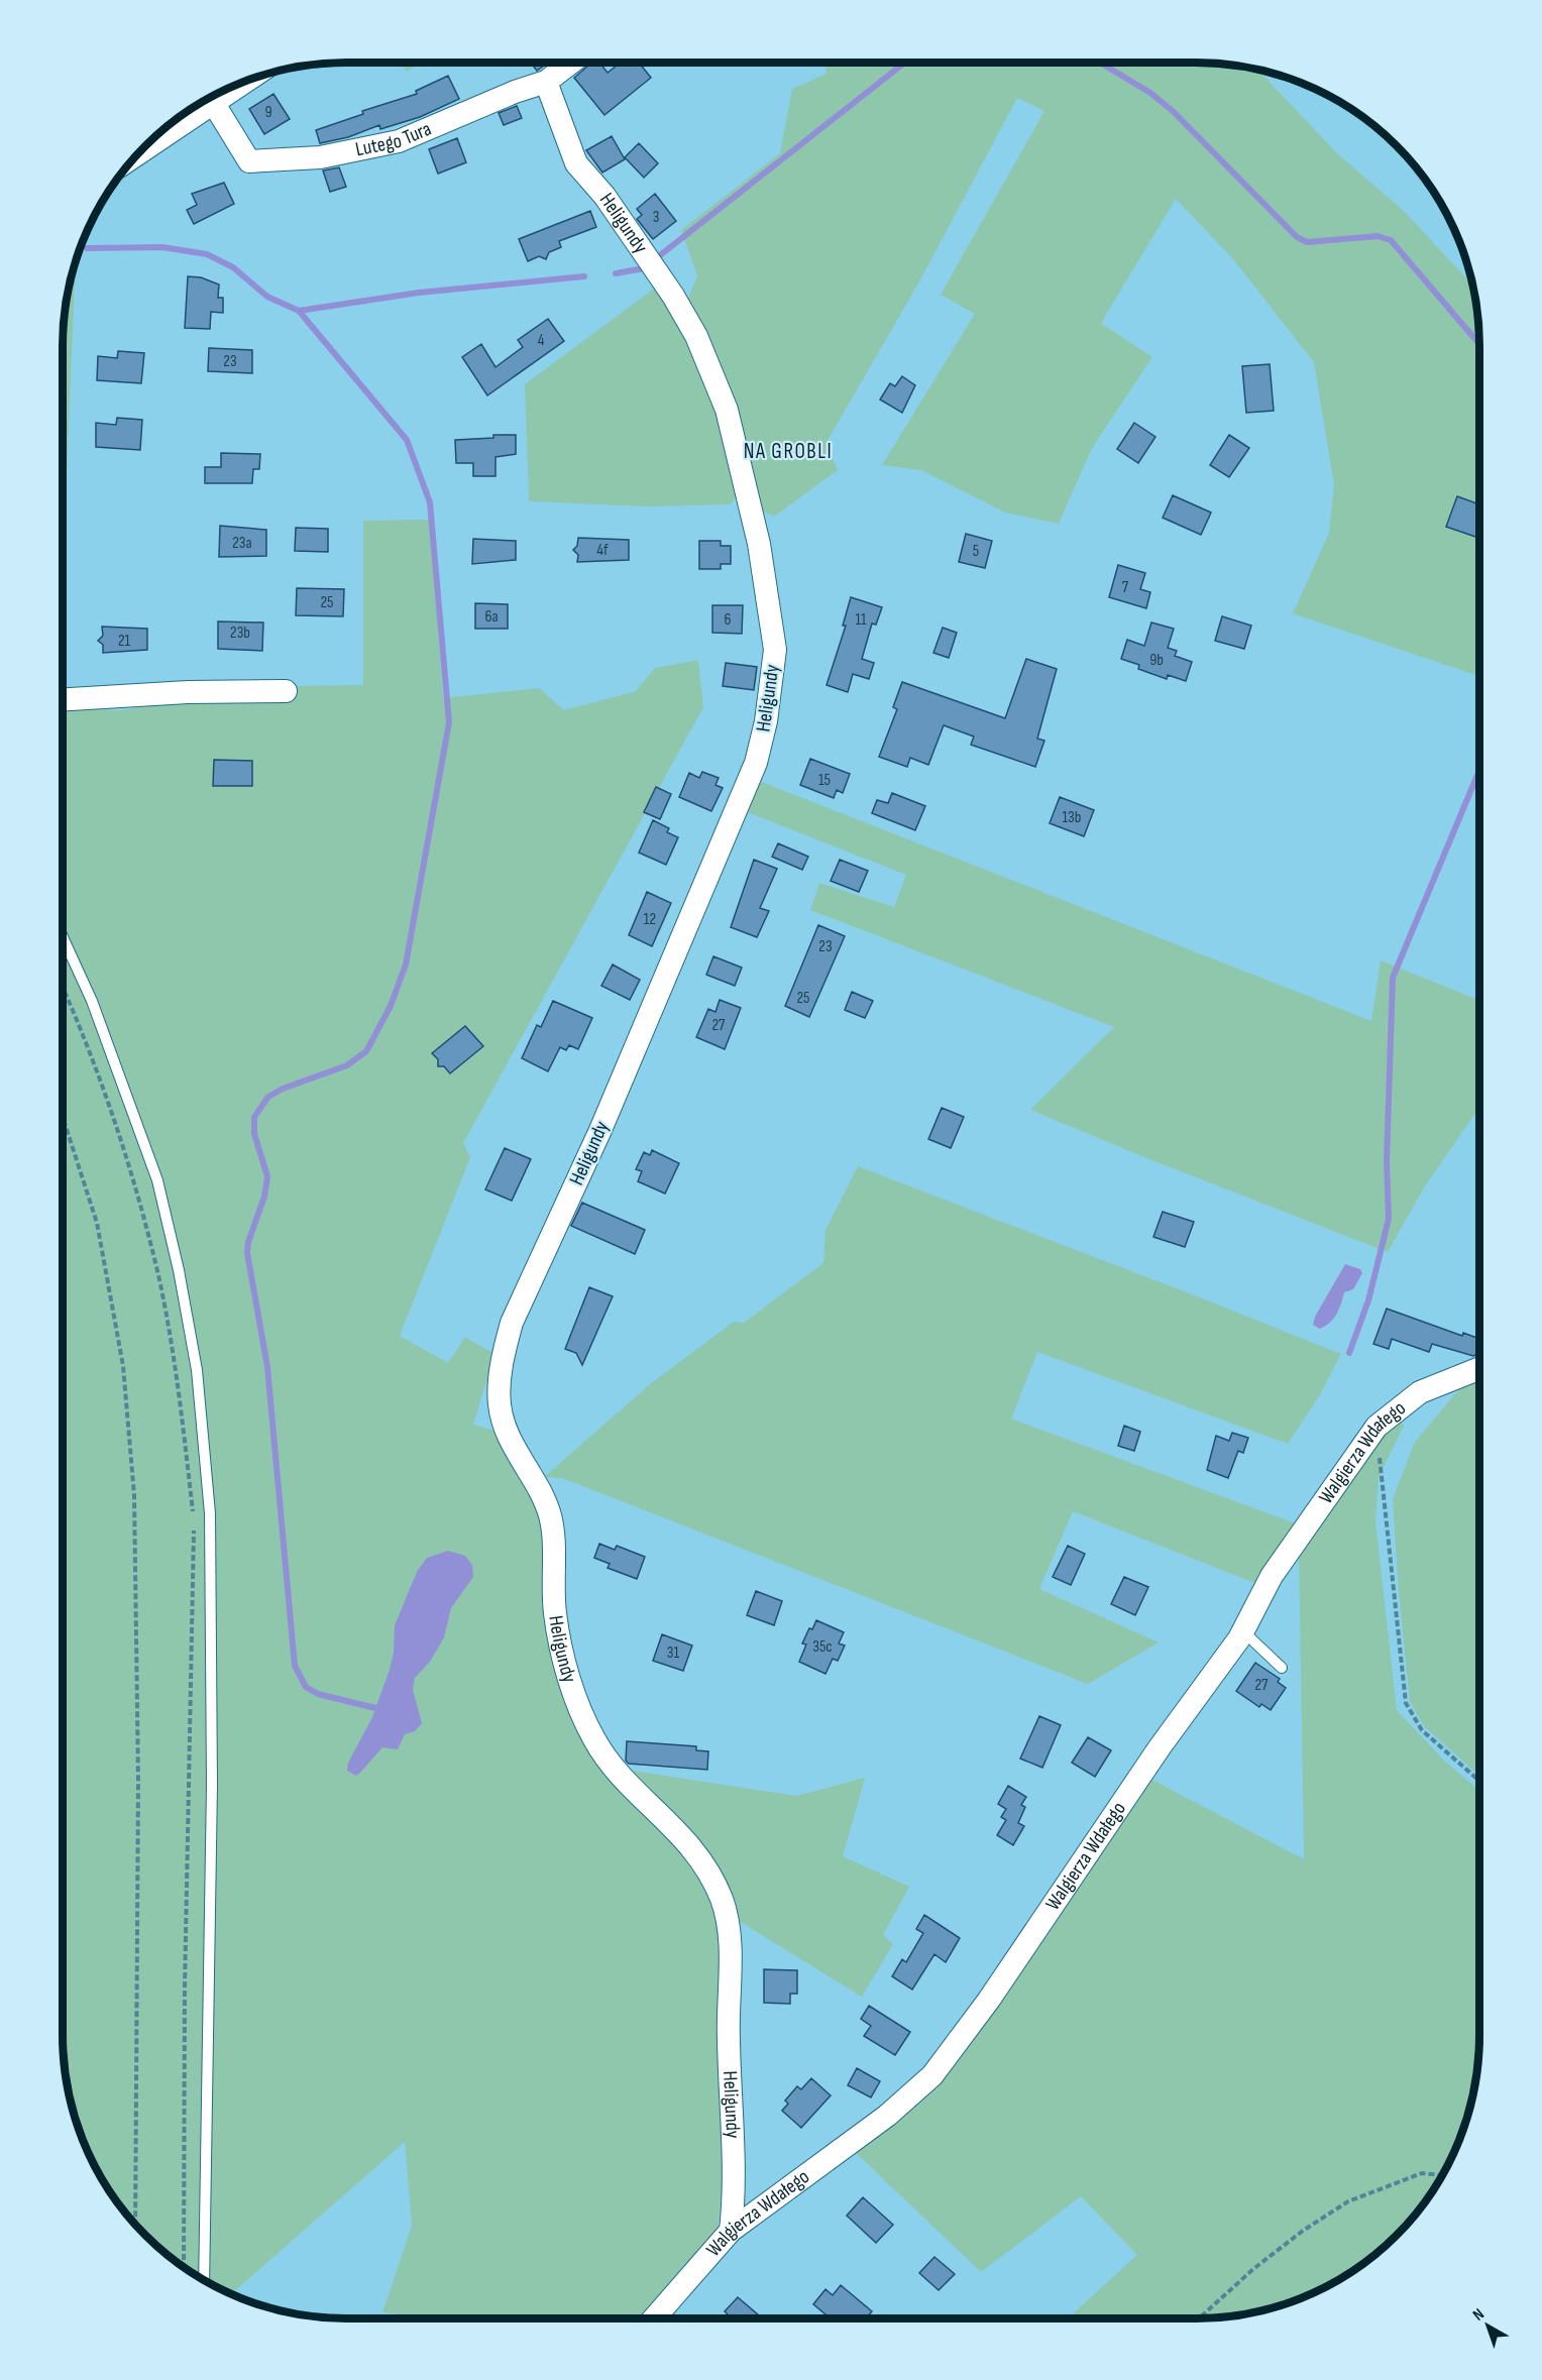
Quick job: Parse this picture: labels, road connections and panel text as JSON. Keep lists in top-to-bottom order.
{
  "streets": {
    "street": ["Lutego Tura", "Heligundy", "Walgierza Wdałego"]
  },
  "crossings": [
    ["Lutego Tura", "Heligundy"],
    ["Heligundy", "Walgierza Wdałego"]
  ],
  "districts": ["NA GROBLI"],
  "house_numbers": [
    "9",
    "3",
    "4",
    "23",
    "23a",
    "4f",
    "5",
    "7",
    "25",
    "6a",
    "6",
    "11",
    "23b",
    "21",
    "9b",
    "15",
    "13b",
    "12",
    "23",
    "25",
    "27",
    "35c",
    "31",
    "27"
  ],
  "north": "top left"
}
